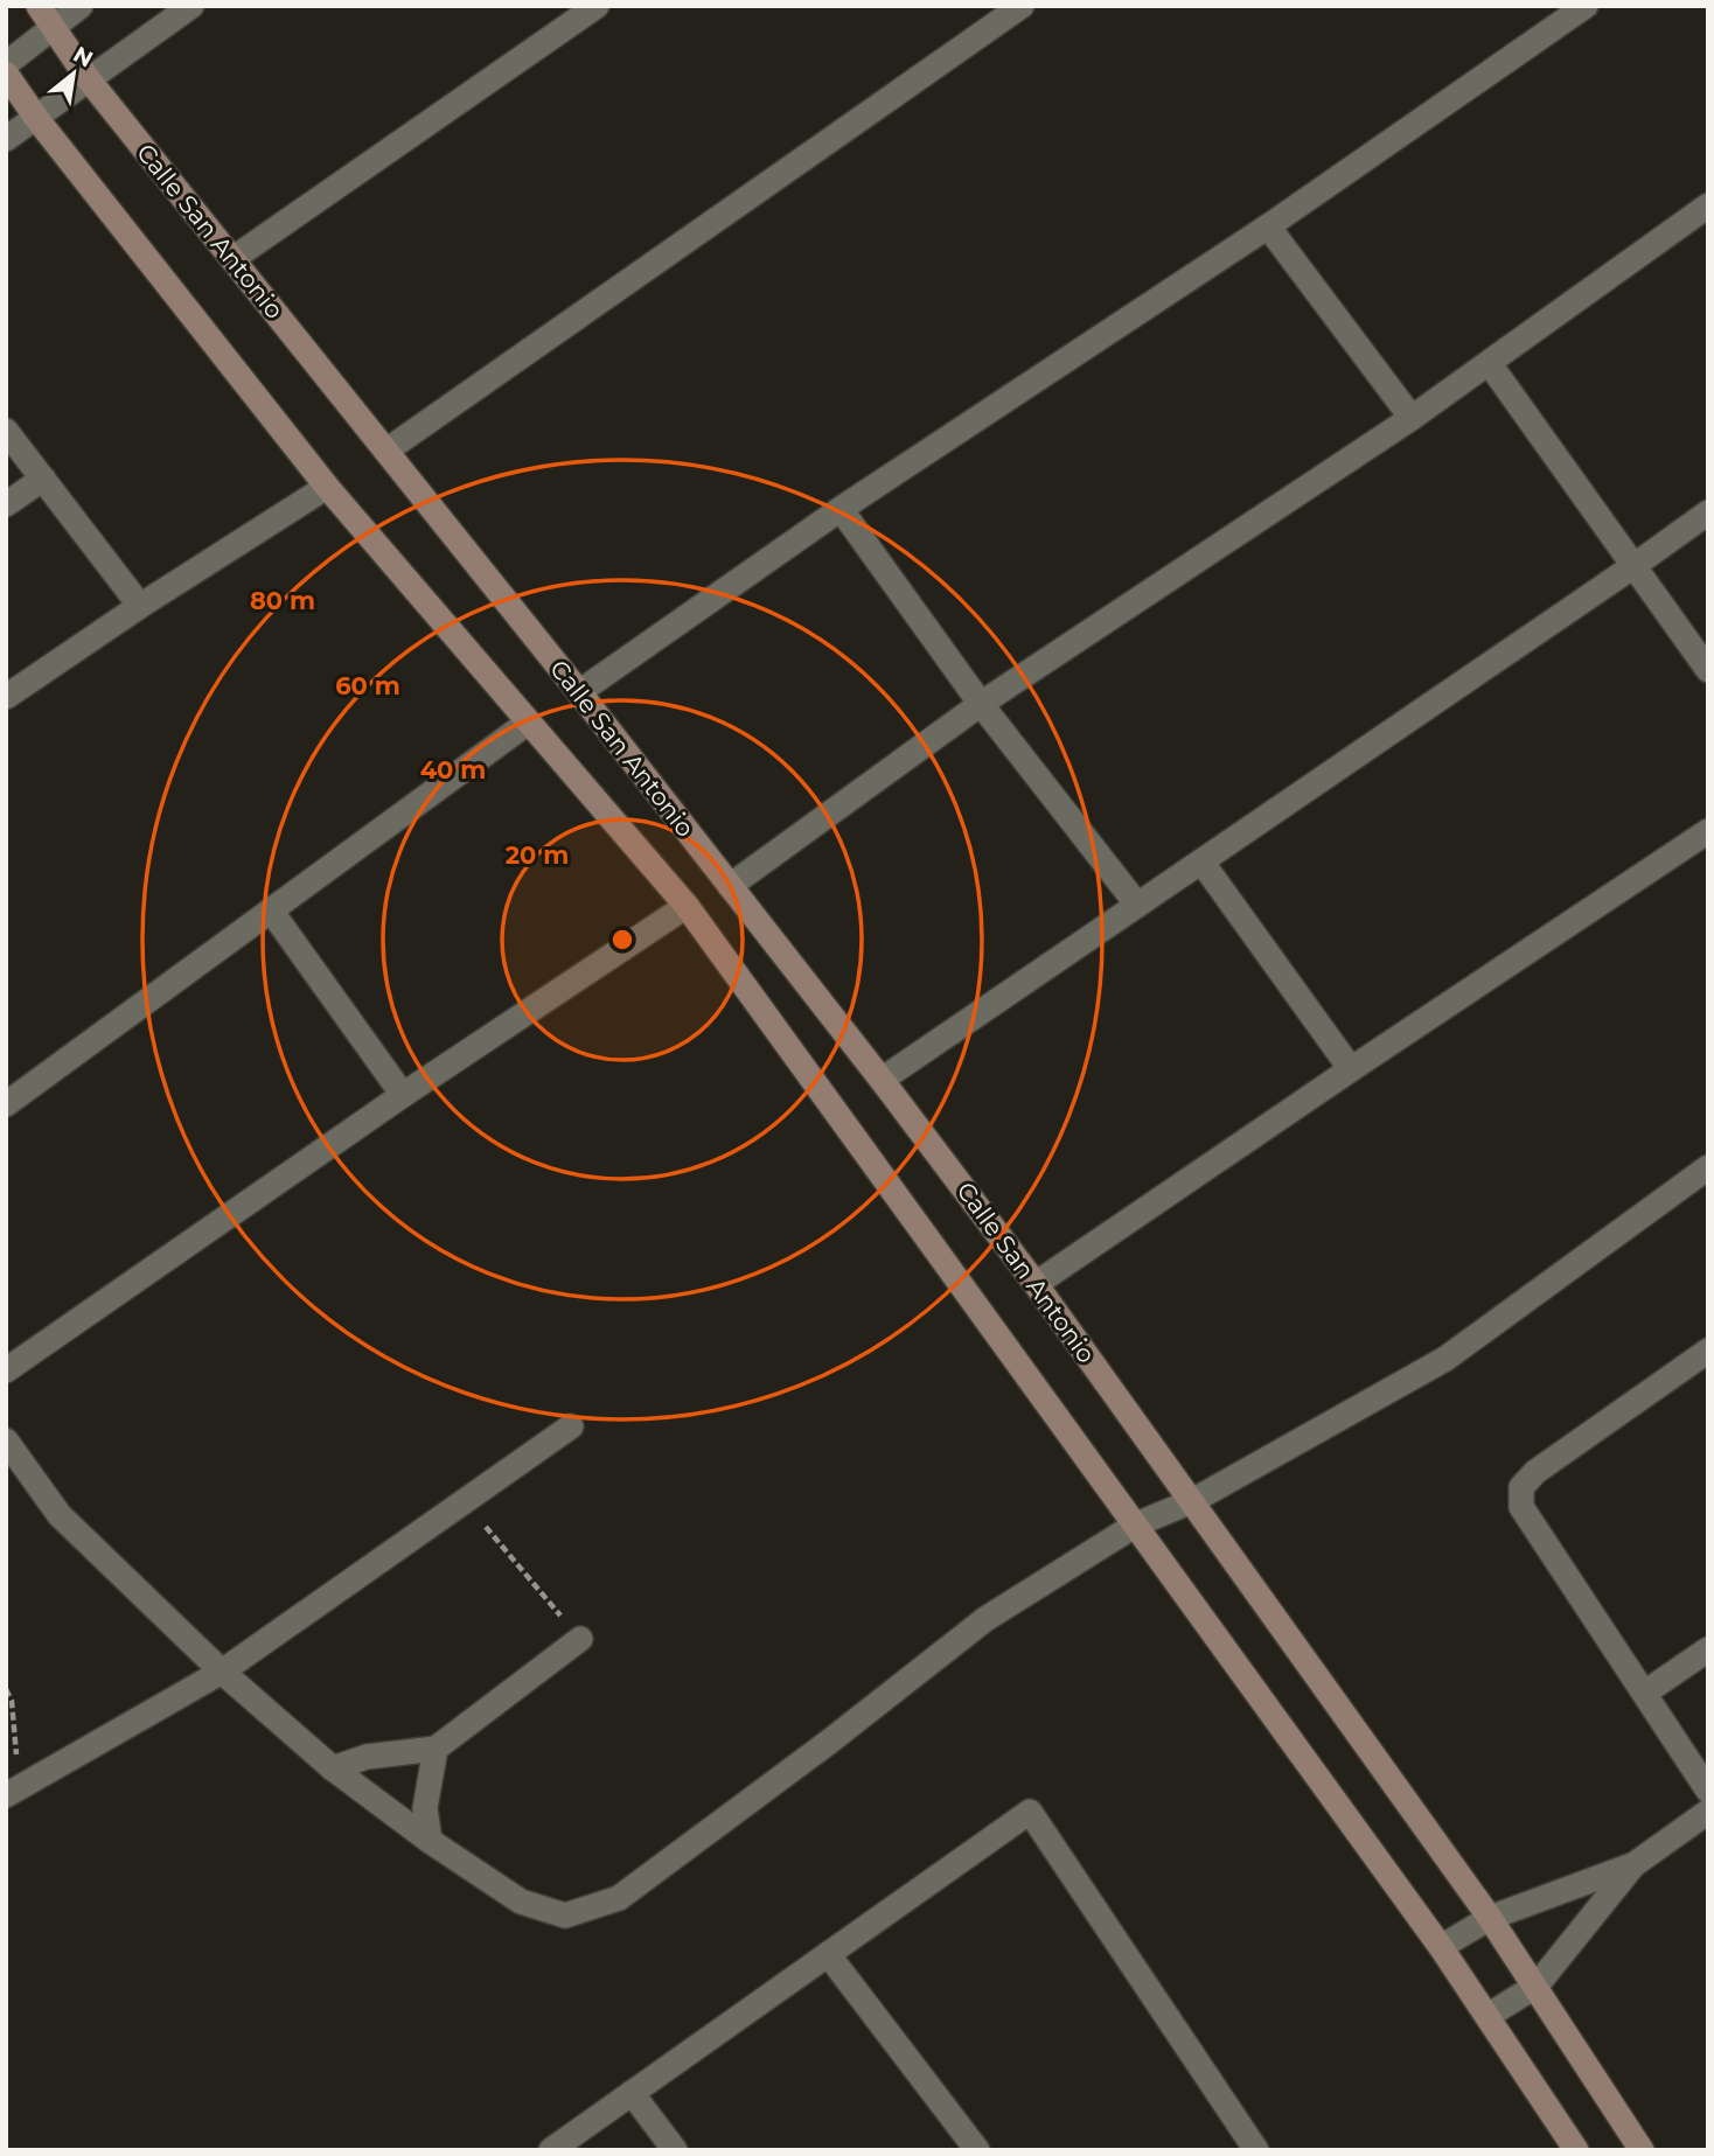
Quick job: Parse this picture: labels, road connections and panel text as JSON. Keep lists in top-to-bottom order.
{
  "streets": {
    "street": ["Calle San Antonio"]
  },
  "north": "top right",
  "rings": [
    "80 m",
    "60 m",
    "40 m",
    "20 m"
  ]
}
